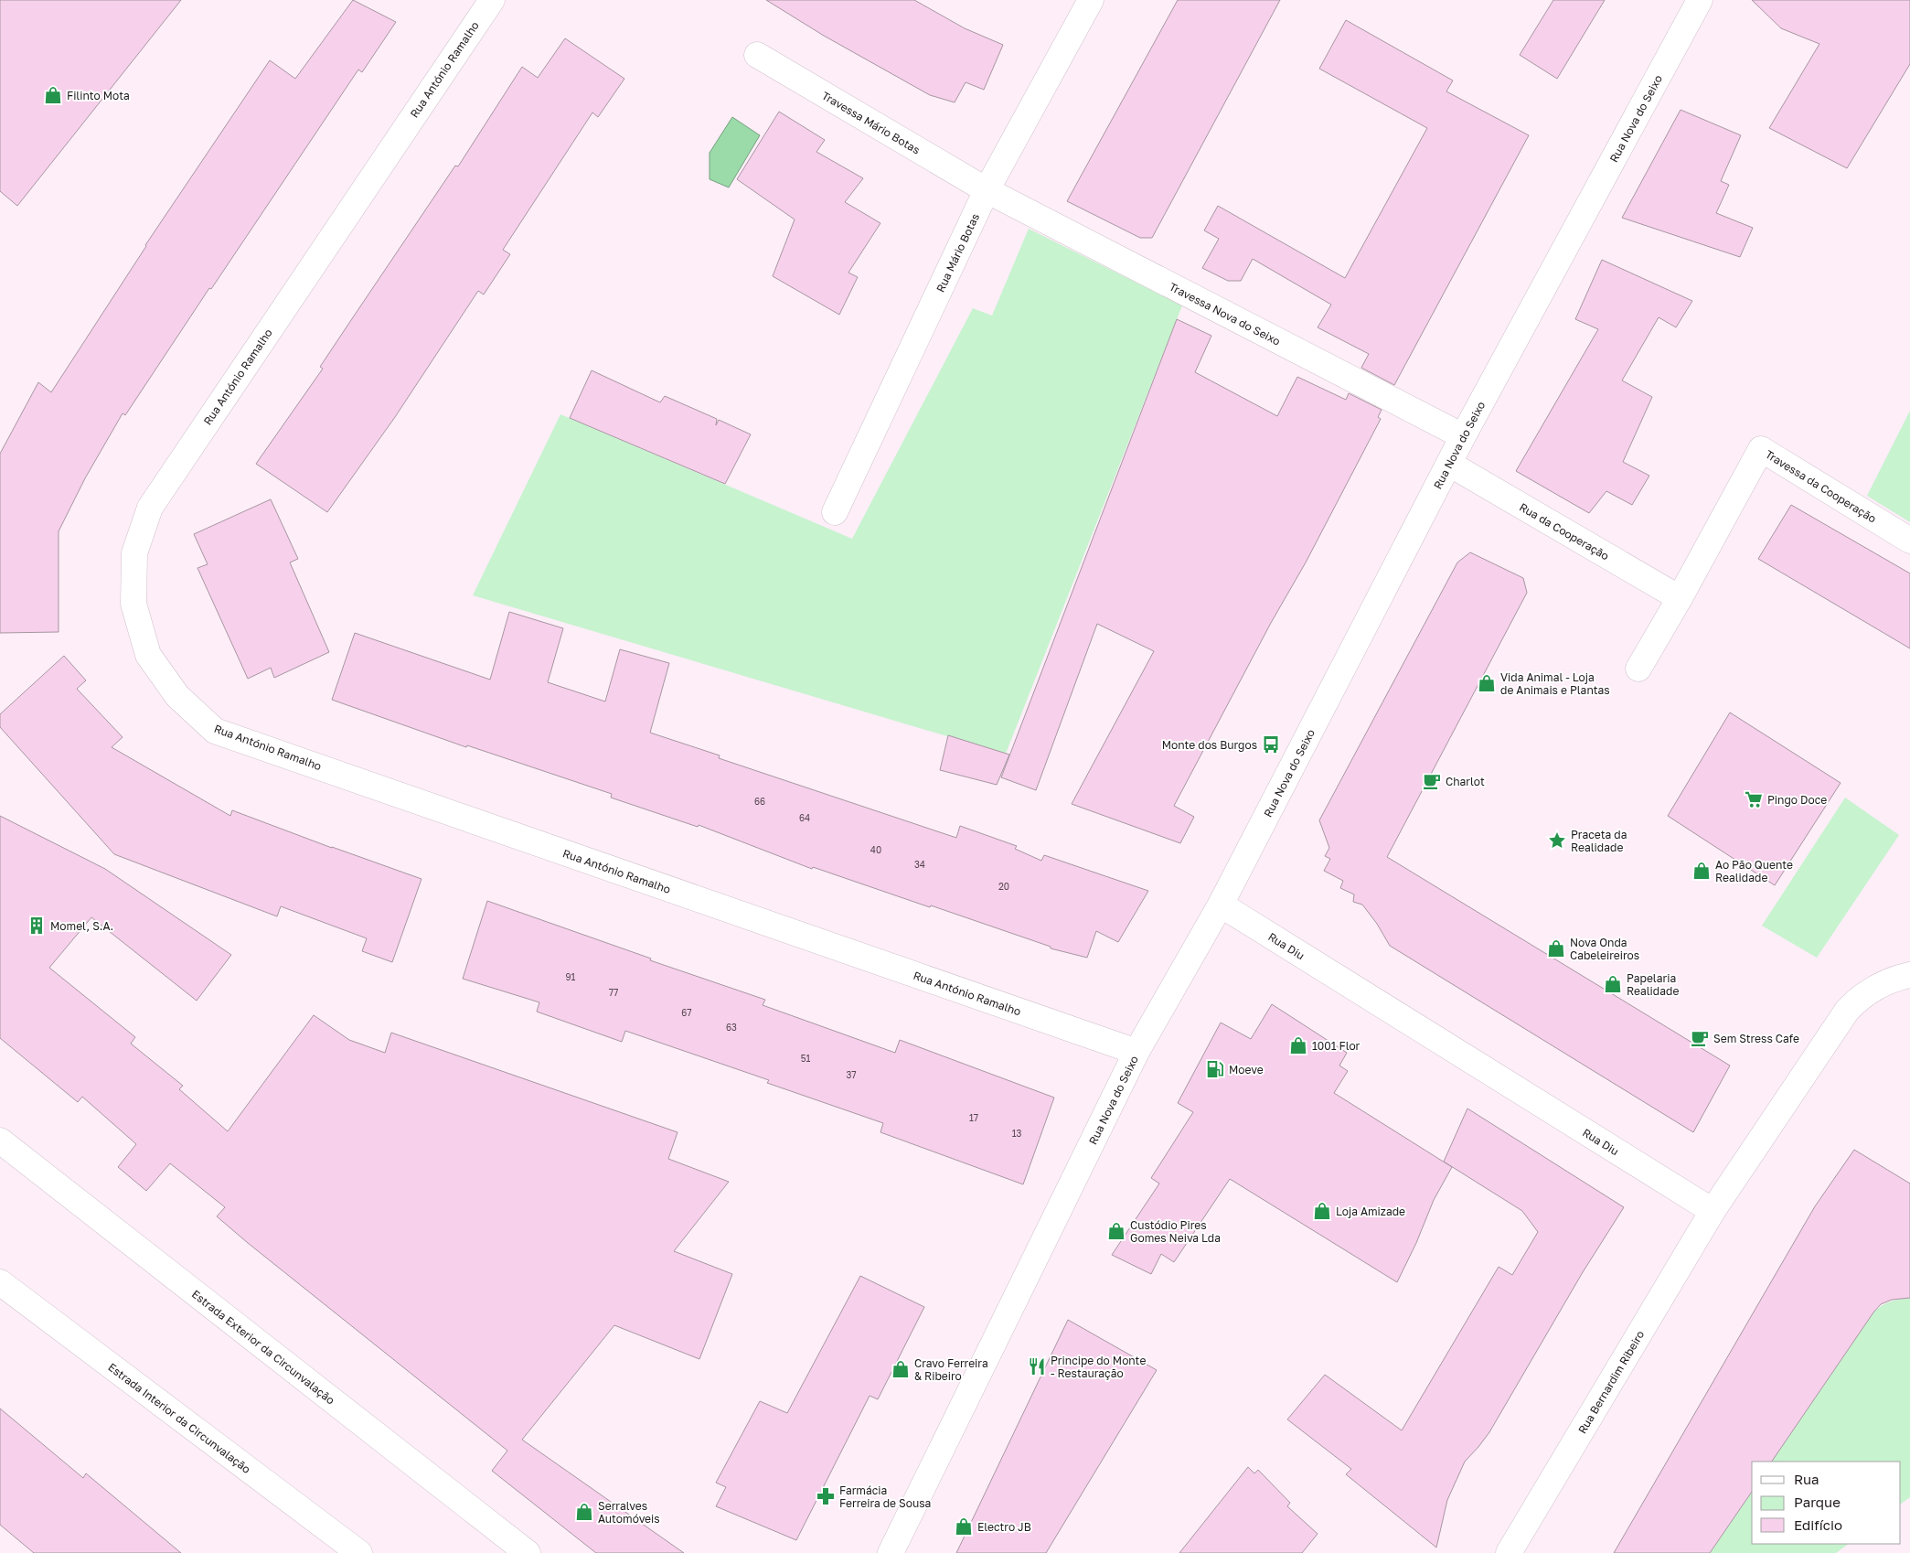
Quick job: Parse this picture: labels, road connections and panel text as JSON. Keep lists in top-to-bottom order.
{
  "streets": {
    "street": [
      "Rua António Ramalho",
      "Rua Nova do Seixo",
      "Travessa Mário Botas",
      "Rua Mário Botas",
      "Travessa Nova do Seixo",
      "Travessa da Cooperação",
      "Rua da Cooperação",
      "Rua Diu",
      "Estrada Exterior da Circunvalação",
      "Rua Bernardim Ribeiro",
      "Estrada Interior da Circunvalação"
    ]
  },
  "crossings": [
    ["Rua António Ramalho", "Rua Nova do Seixo"],
    ["Rua Nova do Seixo", "Travessa Nova do Seixo"],
    ["Rua Nova do Seixo", "Rua da Cooperação"],
    ["Rua Nova do Seixo", "Rua Diu"],
    ["Travessa Mário Botas", "Rua Mário Botas"],
    ["Travessa Mário Botas", "Travessa Nova do Seixo"],
    ["Rua Mário Botas", "Travessa Nova do Seixo"],
    ["Travessa da Cooperação", "Rua da Cooperação"],
    ["Rua Diu", "Rua Bernardim Ribeiro"]
  ],
  "places": {
    "shop": [
      "Filinto Mota",
      "Vida Animal - Loja de Animais e Plantas",
      "Ao Pão Quente Realidade",
      "Nova Onda Cabeleireiros",
      "Papelaria Realidade",
      "1001 Flor",
      "Loja Amizade",
      "Custódio Pires Gomes Neiva Lda",
      "Cravo Ferreira & Ribeiro",
      "Serralves Automóveis",
      "Electro JB"
    ],
    "bus stop": ["Monte dos Burgos"],
    "cafe": ["Charlot", "Sem Stress Cafe"],
    "supermarket": ["Pingo Doce"],
    "place": ["Praceta da Realidade"],
    "building": ["Momel, S.A."],
    "fuel station": ["Moeve"],
    "restaurant": ["Principe do Monte - Restauração"],
    "pharmacy": ["Farmácia Ferreira de Sousa"]
  },
  "house_numbers": [
    "66",
    "64",
    "40",
    "34",
    "20",
    "91",
    "77",
    "67",
    "63",
    "51",
    "37",
    "17",
    "13"
  ],
  "legend": ["Rua", "Parque", "Edifício"]
}
